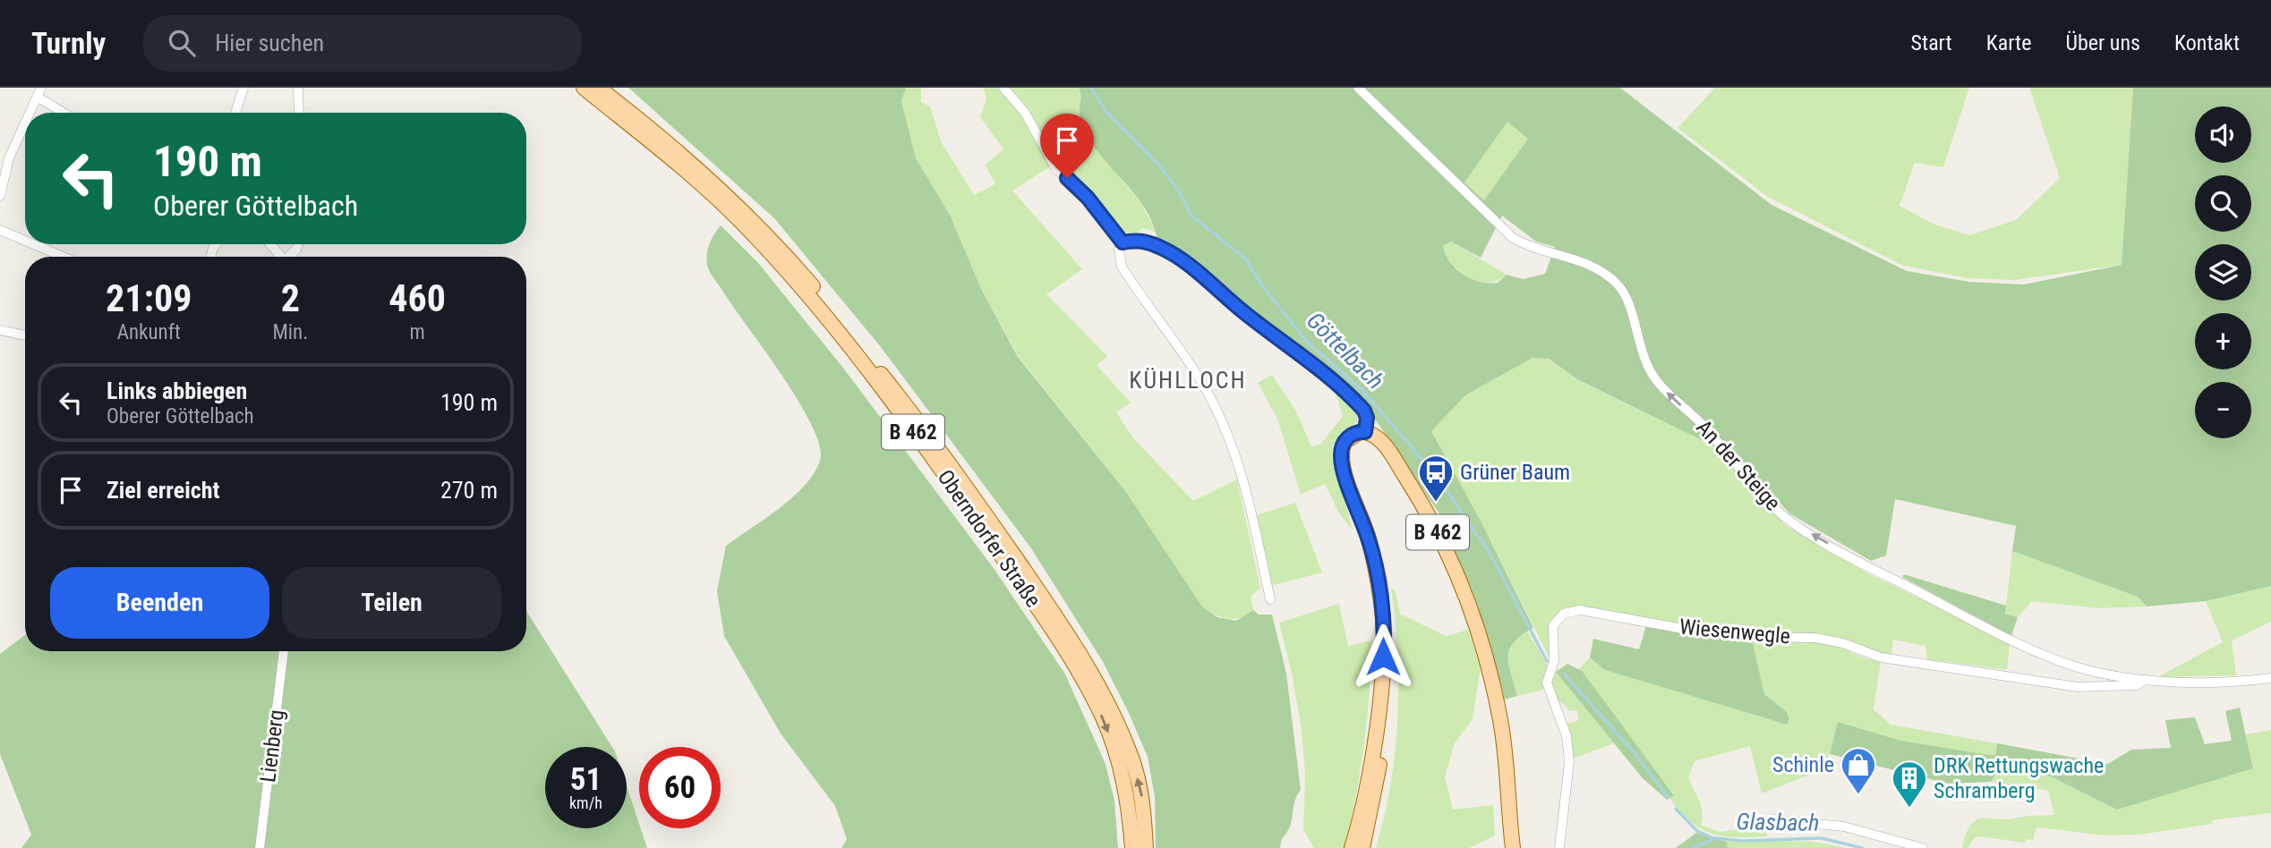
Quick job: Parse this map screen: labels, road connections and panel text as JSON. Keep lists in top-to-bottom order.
{
  "streets": {
    "main road": ["B 462", "Oberndorfer Straße"],
    "street": ["An der Steige", "Wiesenwegle", "Lienberg"]
  },
  "crossings": [
    ["An der Steige", "Wiesenwegle"]
  ],
  "one_way": ["An der Steige"],
  "districts": ["KÜHLLOCH"],
  "water": ["Göttelbach", "Glasbach"],
  "places": {
    "bus stop": ["Grüner Baum"],
    "shop": ["Schinle"],
    "building": ["DRK Rettungswache Schramberg"]
  },
  "page": {
    "header": "Turnly",
    "search": "Hier suchen",
    "nav": [
      "Start",
      "Karte",
      "Über uns",
      "Kontakt"
    ],
    "map_buttons": ["+", "−"],
    "turn": ["190 m", "Oberer Göttelbach"],
    "eta": [
      "21:09",
      "Ankunft",
      "2",
      "Min.",
      "460",
      "m"
    ],
    "list": [
      {
        "name": "Links abbiegen",
        "note": "Oberer Göttelbach",
        "value": "190 m"
      },
      {
        "name": "Ziel erreicht",
        "value": "270 m"
      }
    ],
    "buttons": ["Beenden", "Teilen"],
    "speed": "51 km/h",
    "limit": "60"
  }
}
